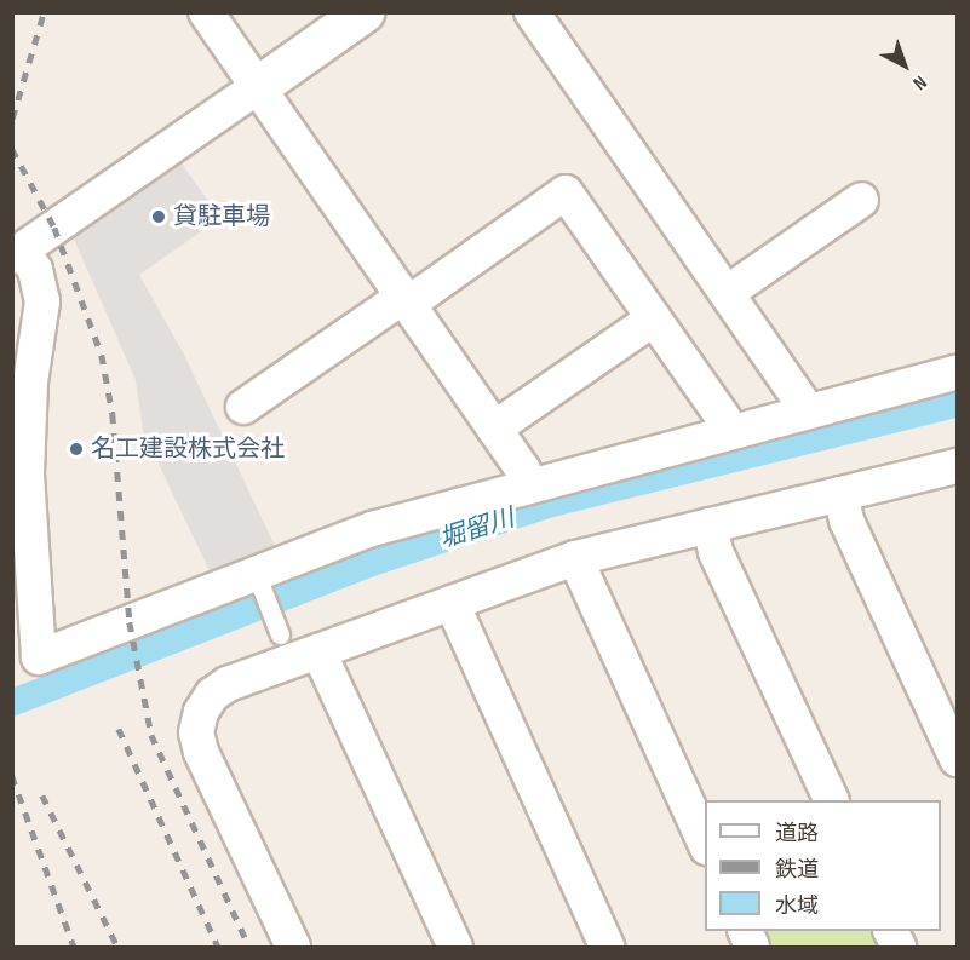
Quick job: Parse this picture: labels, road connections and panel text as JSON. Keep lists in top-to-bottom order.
{
  "water": ["堀留川"],
  "places": ["貸駐車場", "名工建設株式会社"],
  "legend": ["道路", "鉄道", "水域"],
  "north": "bottom right"
}
